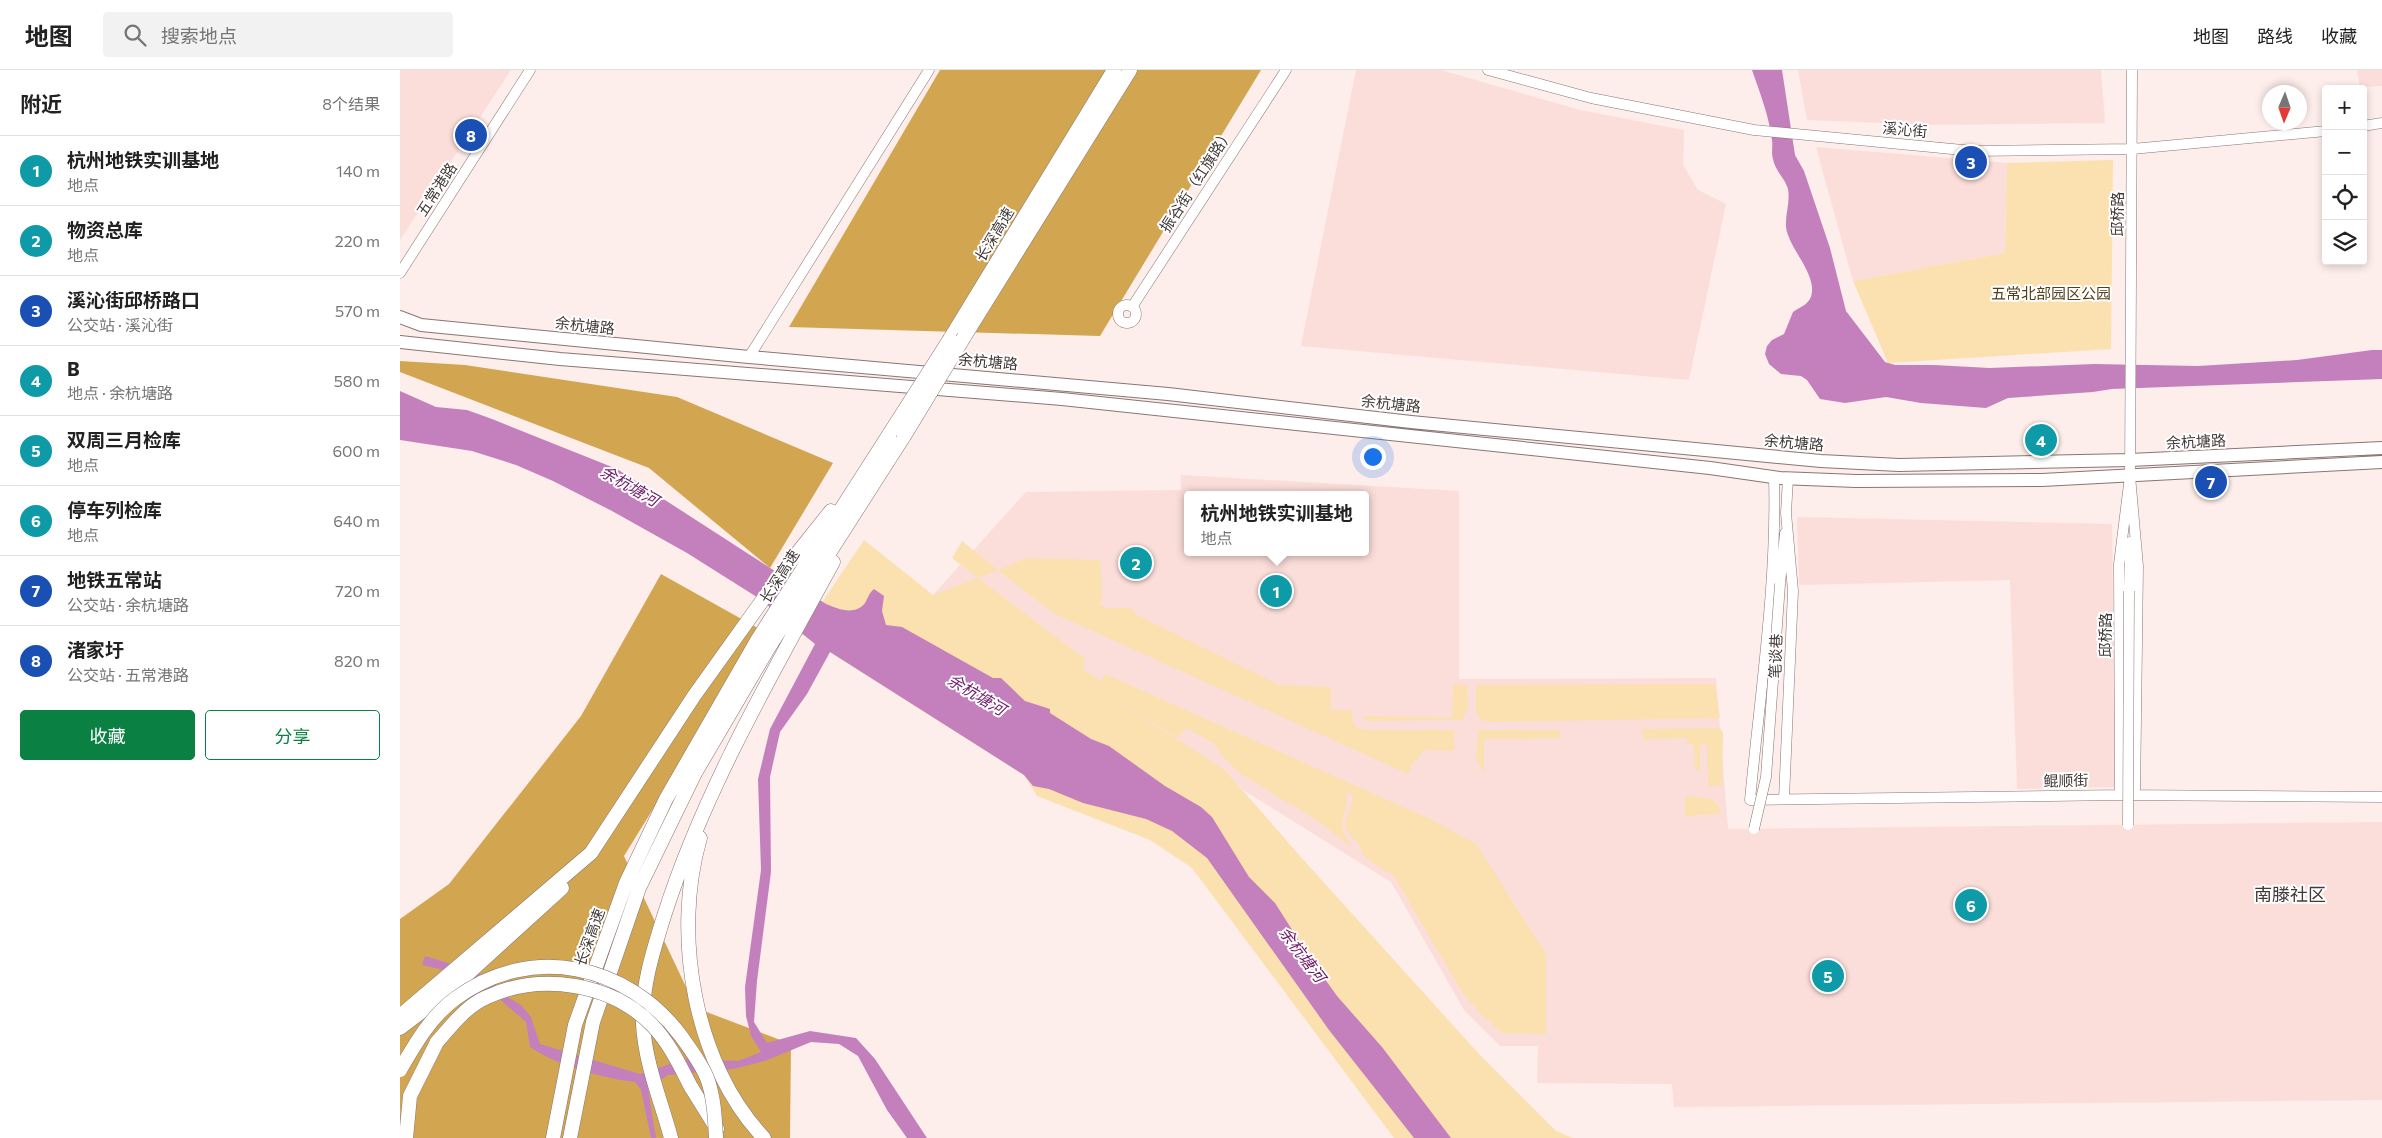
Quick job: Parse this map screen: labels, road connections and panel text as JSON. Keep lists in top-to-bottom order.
{
  "streets": {
    "highway": ["长深高速"],
    "main road": ["余杭塘路"],
    "street": [
      "溪沁街",
      "振谷街（红旗路）",
      "五常港路",
      "邱桥路",
      "笔谈巷",
      "鲲顺街"
    ]
  },
  "crossings": [
    ["溪沁街", "邱桥路"],
    ["邱桥路", "余杭塘路"],
    ["邱桥路", "鲲顺街"],
    ["笔谈巷", "鲲顺街"]
  ],
  "districts": ["南滕社区"],
  "water": ["余杭塘河"],
  "parks": ["五常北部园区公园"],
  "north": "bottom",
  "page": {
    "header": "地图",
    "search": "搜索地点",
    "nav": ["地图", "路线", "收藏"],
    "heading": ["附近", "8个结果"],
    "map_buttons": ["+", "−"],
    "pins": [
      "8",
      "3",
      "4",
      "7",
      "2",
      "1",
      "6",
      "5"
    ],
    "list": [
      {
        "mark": "1",
        "name": "杭州地铁实训基地",
        "note": "地点",
        "value": "140 m"
      },
      {
        "mark": "2",
        "name": "物资总库",
        "note": "地点",
        "value": "220 m"
      },
      {
        "mark": "3",
        "name": "溪沁街邱桥路口",
        "note": "公交站 · 溪沁街",
        "value": "570 m"
      },
      {
        "mark": "4",
        "name": "B",
        "note": "地点 · 余杭塘路",
        "value": "580 m"
      },
      {
        "mark": "5",
        "name": "双周三月检库",
        "note": "地点",
        "value": "600 m"
      },
      {
        "mark": "6",
        "name": "停车列检库",
        "note": "地点",
        "value": "640 m"
      },
      {
        "mark": "7",
        "name": "地铁五常站",
        "note": "公交站 · 余杭塘路",
        "value": "720 m"
      },
      {
        "mark": "8",
        "name": "渚家圩",
        "note": "公交站 · 五常港路",
        "value": "820 m"
      }
    ],
    "popup": ["杭州地铁实训基地", "地点"],
    "buttons": ["收藏", "分享"]
  }
}
